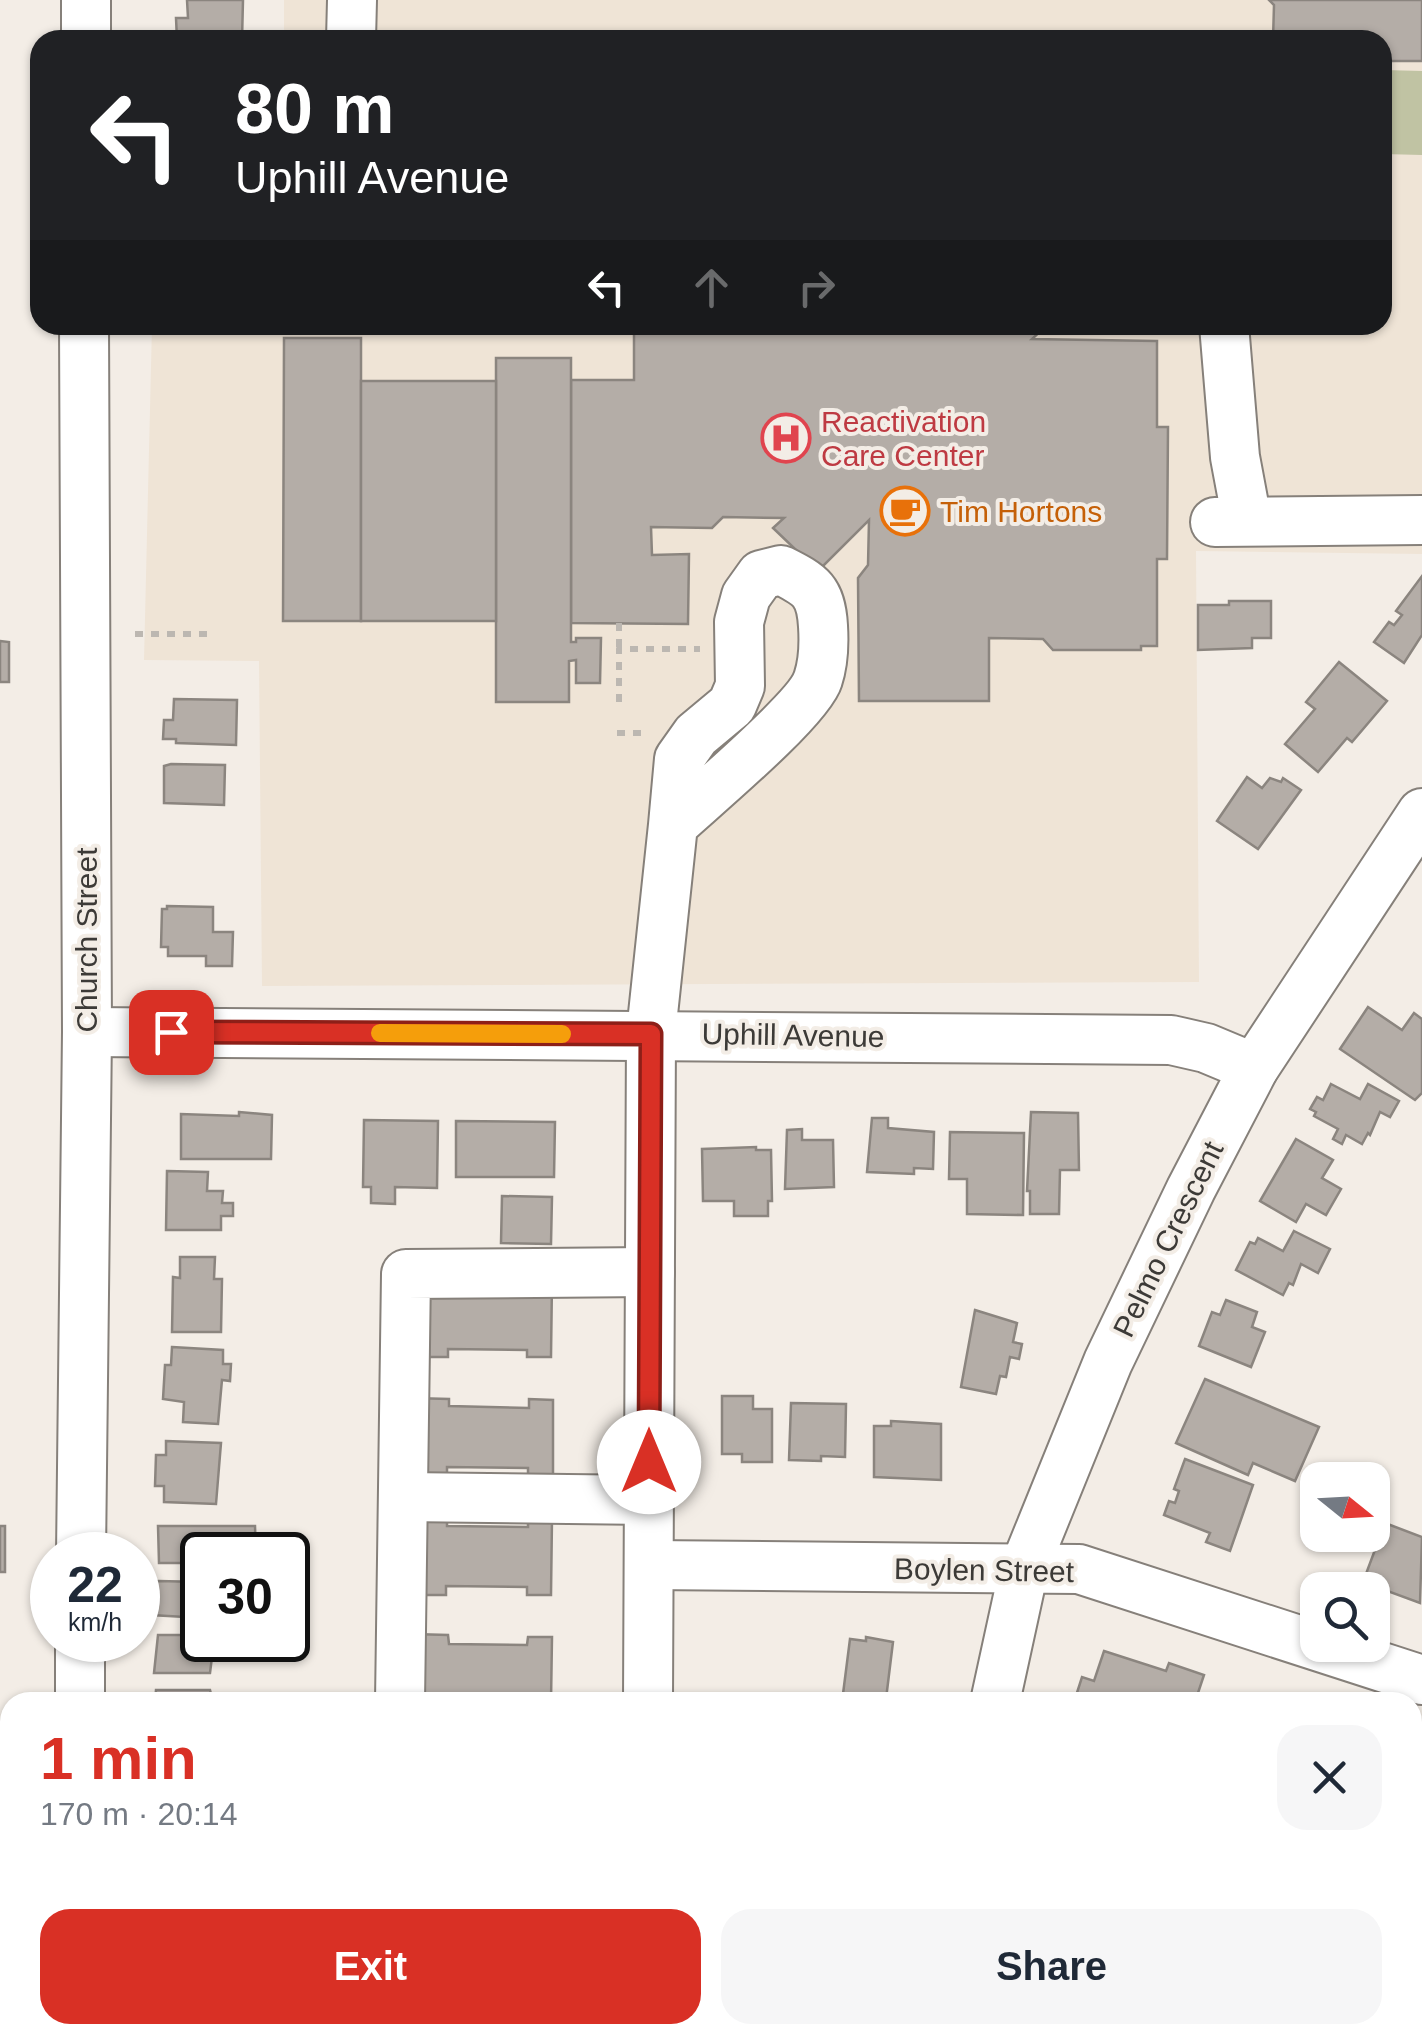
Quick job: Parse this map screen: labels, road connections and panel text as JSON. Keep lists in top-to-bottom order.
{
  "streets": {
    "street": [
      "Church Street",
      "Uphill Avenue",
      "Pelmo Crescent",
      "Boylen Street"
    ]
  },
  "crossings": [
    ["Church Street", "Uphill Avenue"],
    ["Uphill Avenue", "Pelmo Crescent"],
    ["Pelmo Crescent", "Boylen Street"]
  ],
  "places": {
    "hospital": ["Reactivation Care Center"],
    "cafe": ["Tim Hortons"]
  },
  "north": "right",
  "page": {
    "turn": ["80 m", "Uphill Avenue"],
    "speed": "22 km/h",
    "limit": "30",
    "heading": ["1 min", "170 m · 20:14"],
    "buttons": ["Exit", "Share"]
  }
}
